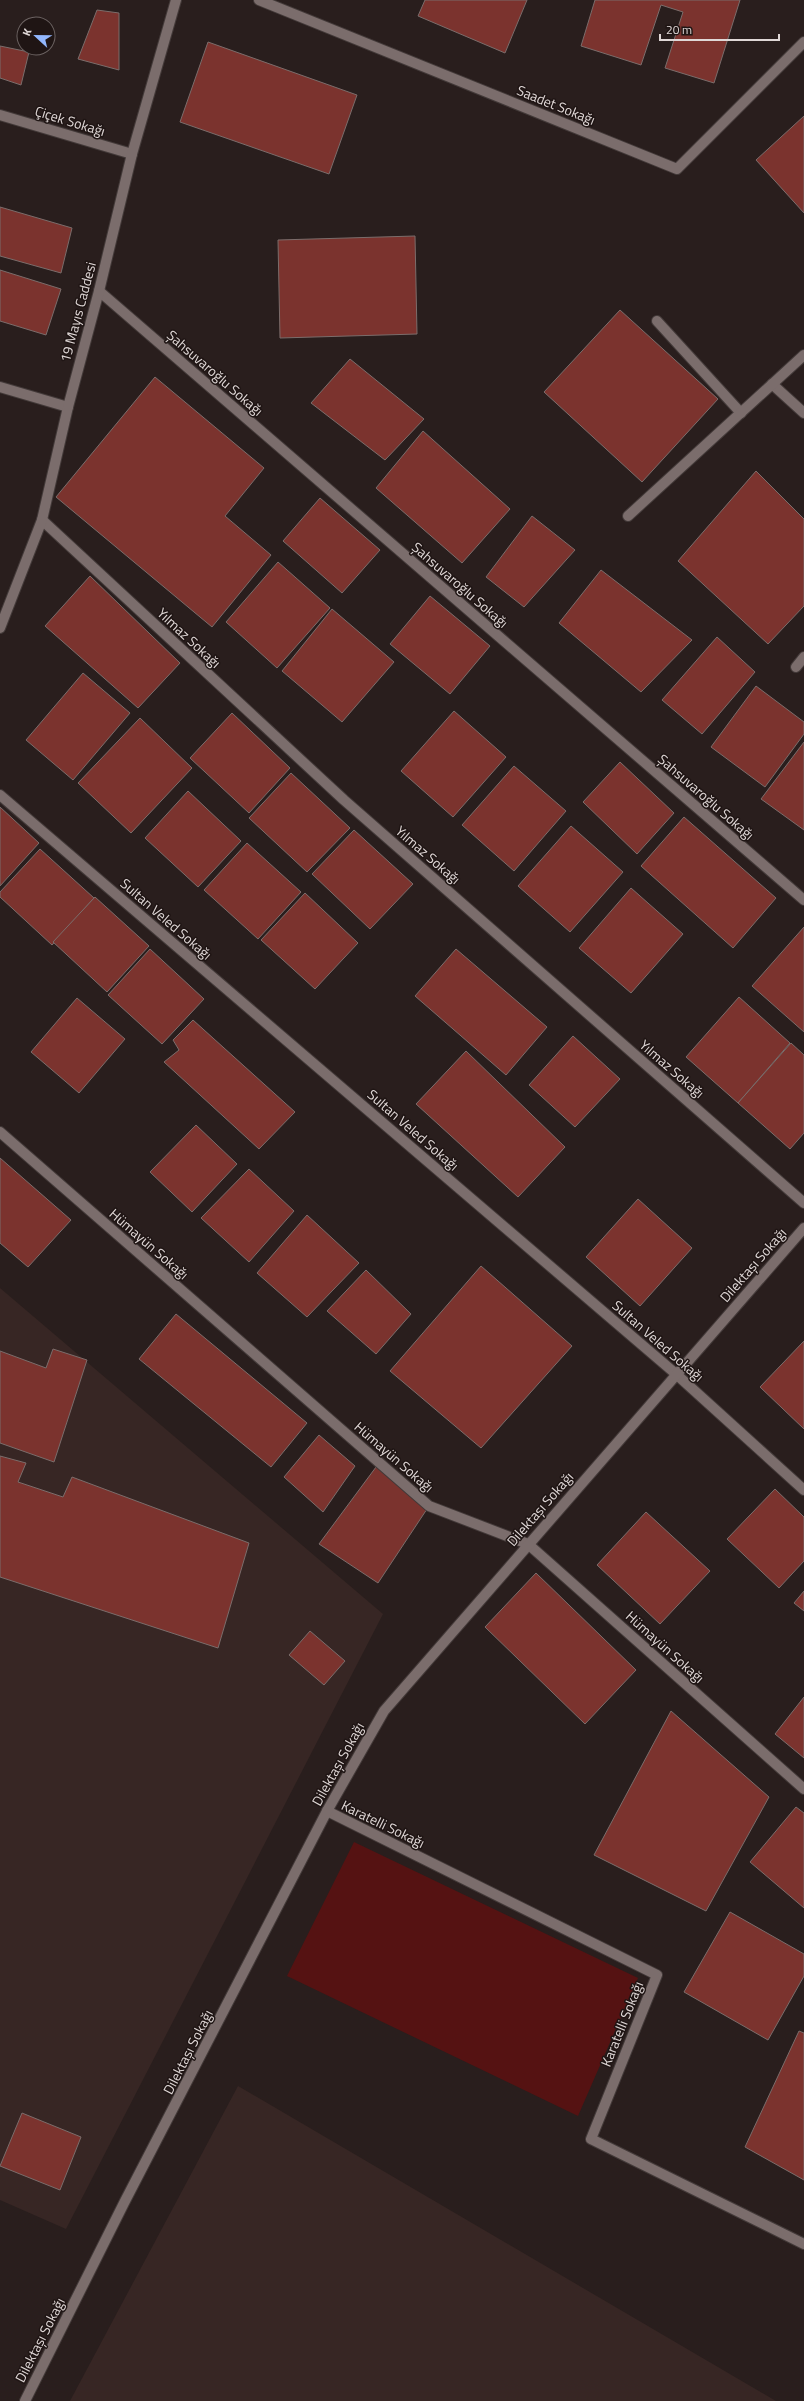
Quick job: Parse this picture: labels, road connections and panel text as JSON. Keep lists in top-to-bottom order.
{
  "streets": {
    "street": [
      "Saadet Sokağı",
      "Çiçek Sokağı",
      "19 Mayıs Caddesi",
      "Şahsuvaroğlu Sokağı",
      "Yılmaz Sokağı",
      "Sultan Veled Sokağı",
      "Hümayün Sokağı",
      "Dilektaşı Sokağı",
      "Karatelli Sokağı"
    ]
  },
  "crossings": [
    ["Çiçek Sokağı", "19 Mayıs Caddesi"],
    ["19 Mayıs Caddesi", "Şahsuvaroğlu Sokağı"],
    ["19 Mayıs Caddesi", "Yılmaz Sokağı"],
    ["Sultan Veled Sokağı", "Dilektaşı Sokağı"],
    ["Hümayün Sokağı", "Dilektaşı Sokağı"],
    ["Dilektaşı Sokağı", "Karatelli Sokağı"]
  ],
  "scale_bar": "20 m",
  "north": "left"
}
